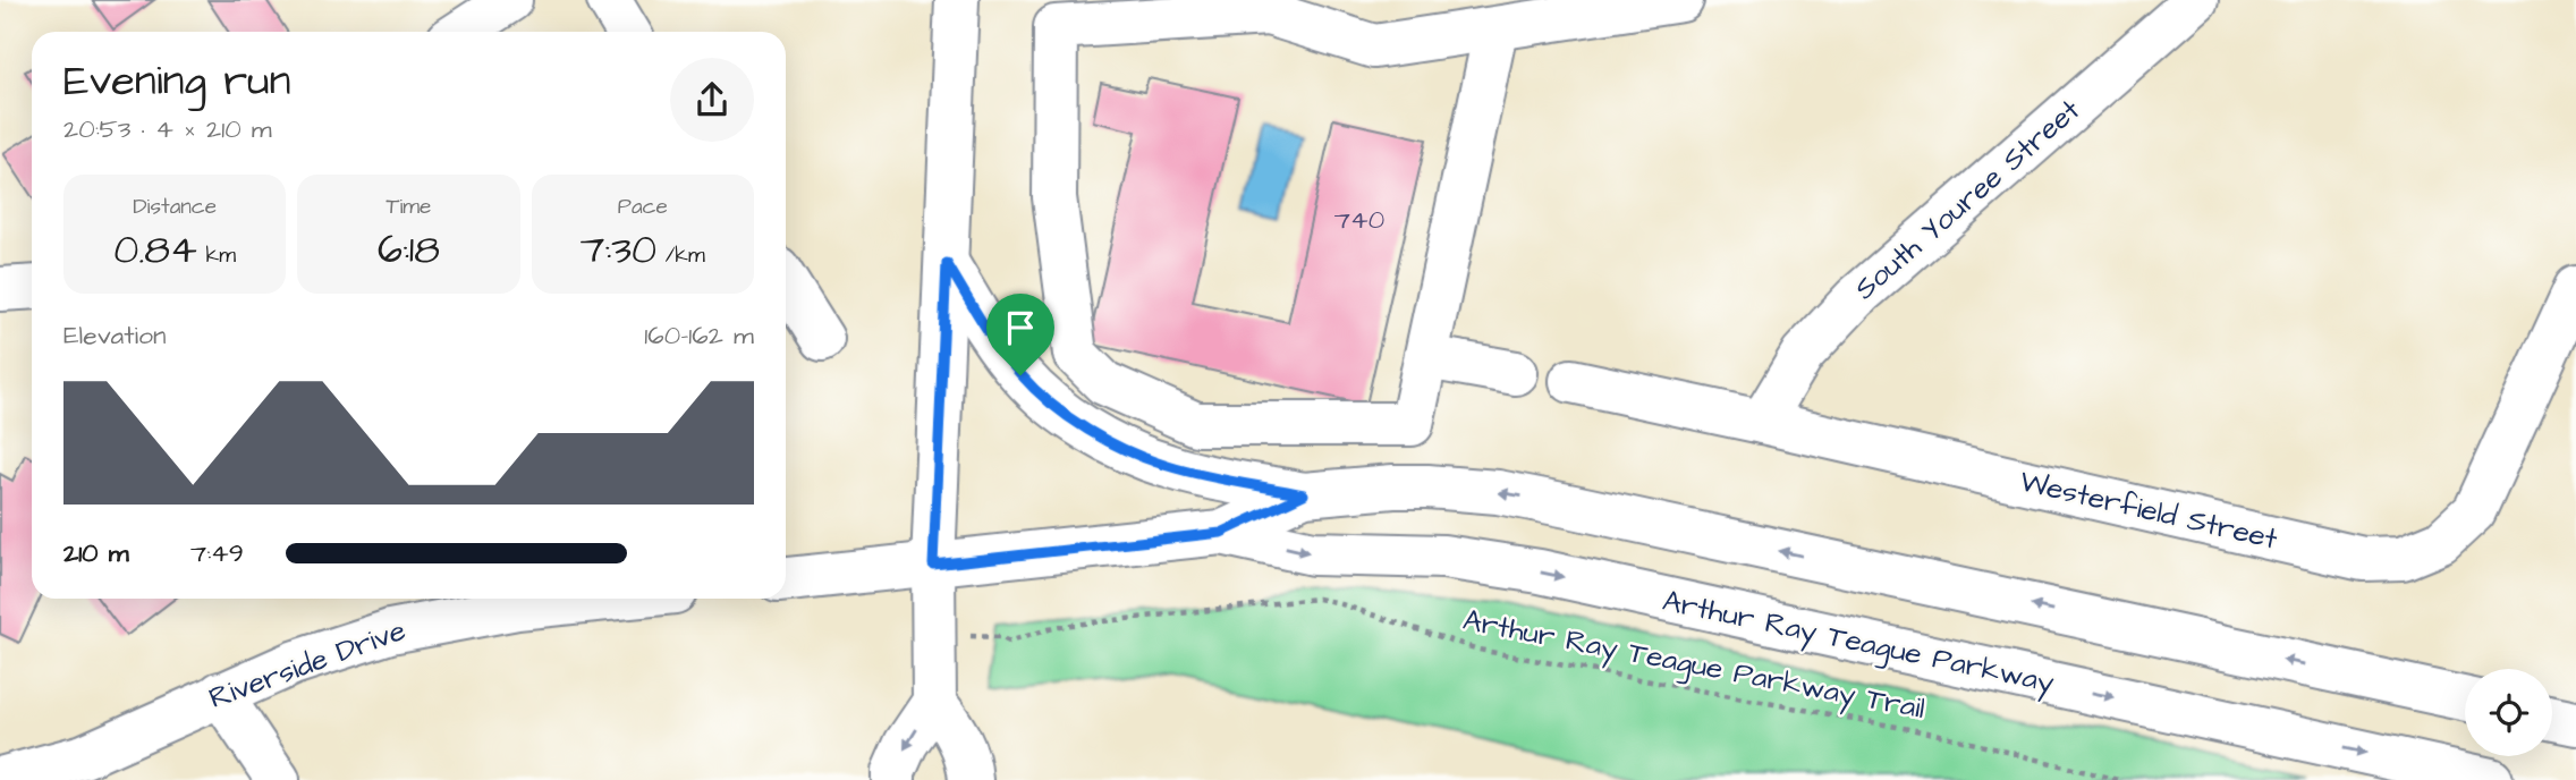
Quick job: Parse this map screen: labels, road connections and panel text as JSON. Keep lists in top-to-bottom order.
{
  "streets": {
    "street": [
      "South Youree Street",
      "Westerfield Street",
      "Arthur Ray Teague Parkway",
      "Riverside Drive"
    ],
    "path": ["Arthur Ray Teague Parkway Trail"]
  },
  "crossings": [
    ["South Youree Street", "Westerfield Street"]
  ],
  "house_numbers": ["740"],
  "page": {
    "heading": ["Evening run", "20:53 · 4 × 210 m"],
    "stats": [
      ["Distance", "0.84 km"],
      ["Time", "6:18"],
      ["Pace", "7:30 /km"]
    ],
    "chart": ["Elevation", "160–162 m"],
    "list": [
      {
        "name": "210 m",
        "note": "7:49"
      }
    ]
  }
}
